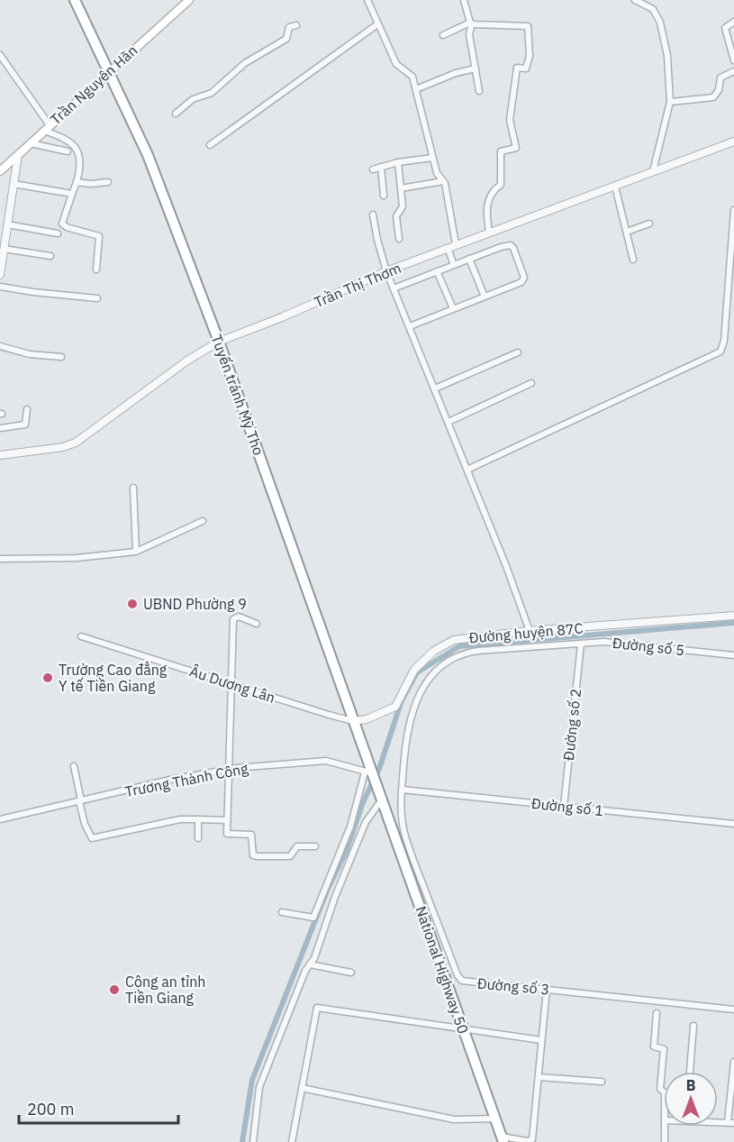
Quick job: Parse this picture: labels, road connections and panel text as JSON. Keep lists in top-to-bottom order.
{
  "streets": {
    "highway": ["Tuyến tránh Mỹ Tho", "National Highway 50"],
    "main road": ["Trần Nguyên Hãn"],
    "street": [
      "Trần Thị Thơm",
      "Đường huyện 87C",
      "Đường số 5",
      "Âu Dương Lân",
      "Đường số 2",
      "Trương Thành Công",
      "Đường số 1",
      "Đường số 3"
    ]
  },
  "crossings": [
    ["Trần Nguyên Hãn", "Tuyến tránh Mỹ Tho"],
    ["Trần Thị Thơm", "Tuyến tránh Mỹ Tho"],
    ["Tuyến tránh Mỹ Tho", "Đường huyện 87C"],
    ["Tuyến tránh Mỹ Tho", "Âu Dương Lân"],
    ["Tuyến tránh Mỹ Tho", "Trương Thành Công"],
    ["Tuyến tránh Mỹ Tho", "National Highway 50"],
    ["Đường huyện 87C", "Âu Dương Lân"],
    ["Đường số 5", "Đường số 2"],
    ["Đường số 5", "Đường số 1"],
    ["Đường số 5", "Đường số 3"],
    ["Đường số 2", "Đường số 1"],
    ["Đường số 1", "Đường số 3"],
    ["National Highway 50", "Đường số 3"]
  ],
  "places": ["UBND Phường 9", "Trường Cao đẳng Y tế Tiền Giang", "Công an tỉnh Tiền Giang"],
  "scale_bar": "200 m",
  "north": "top"
}
